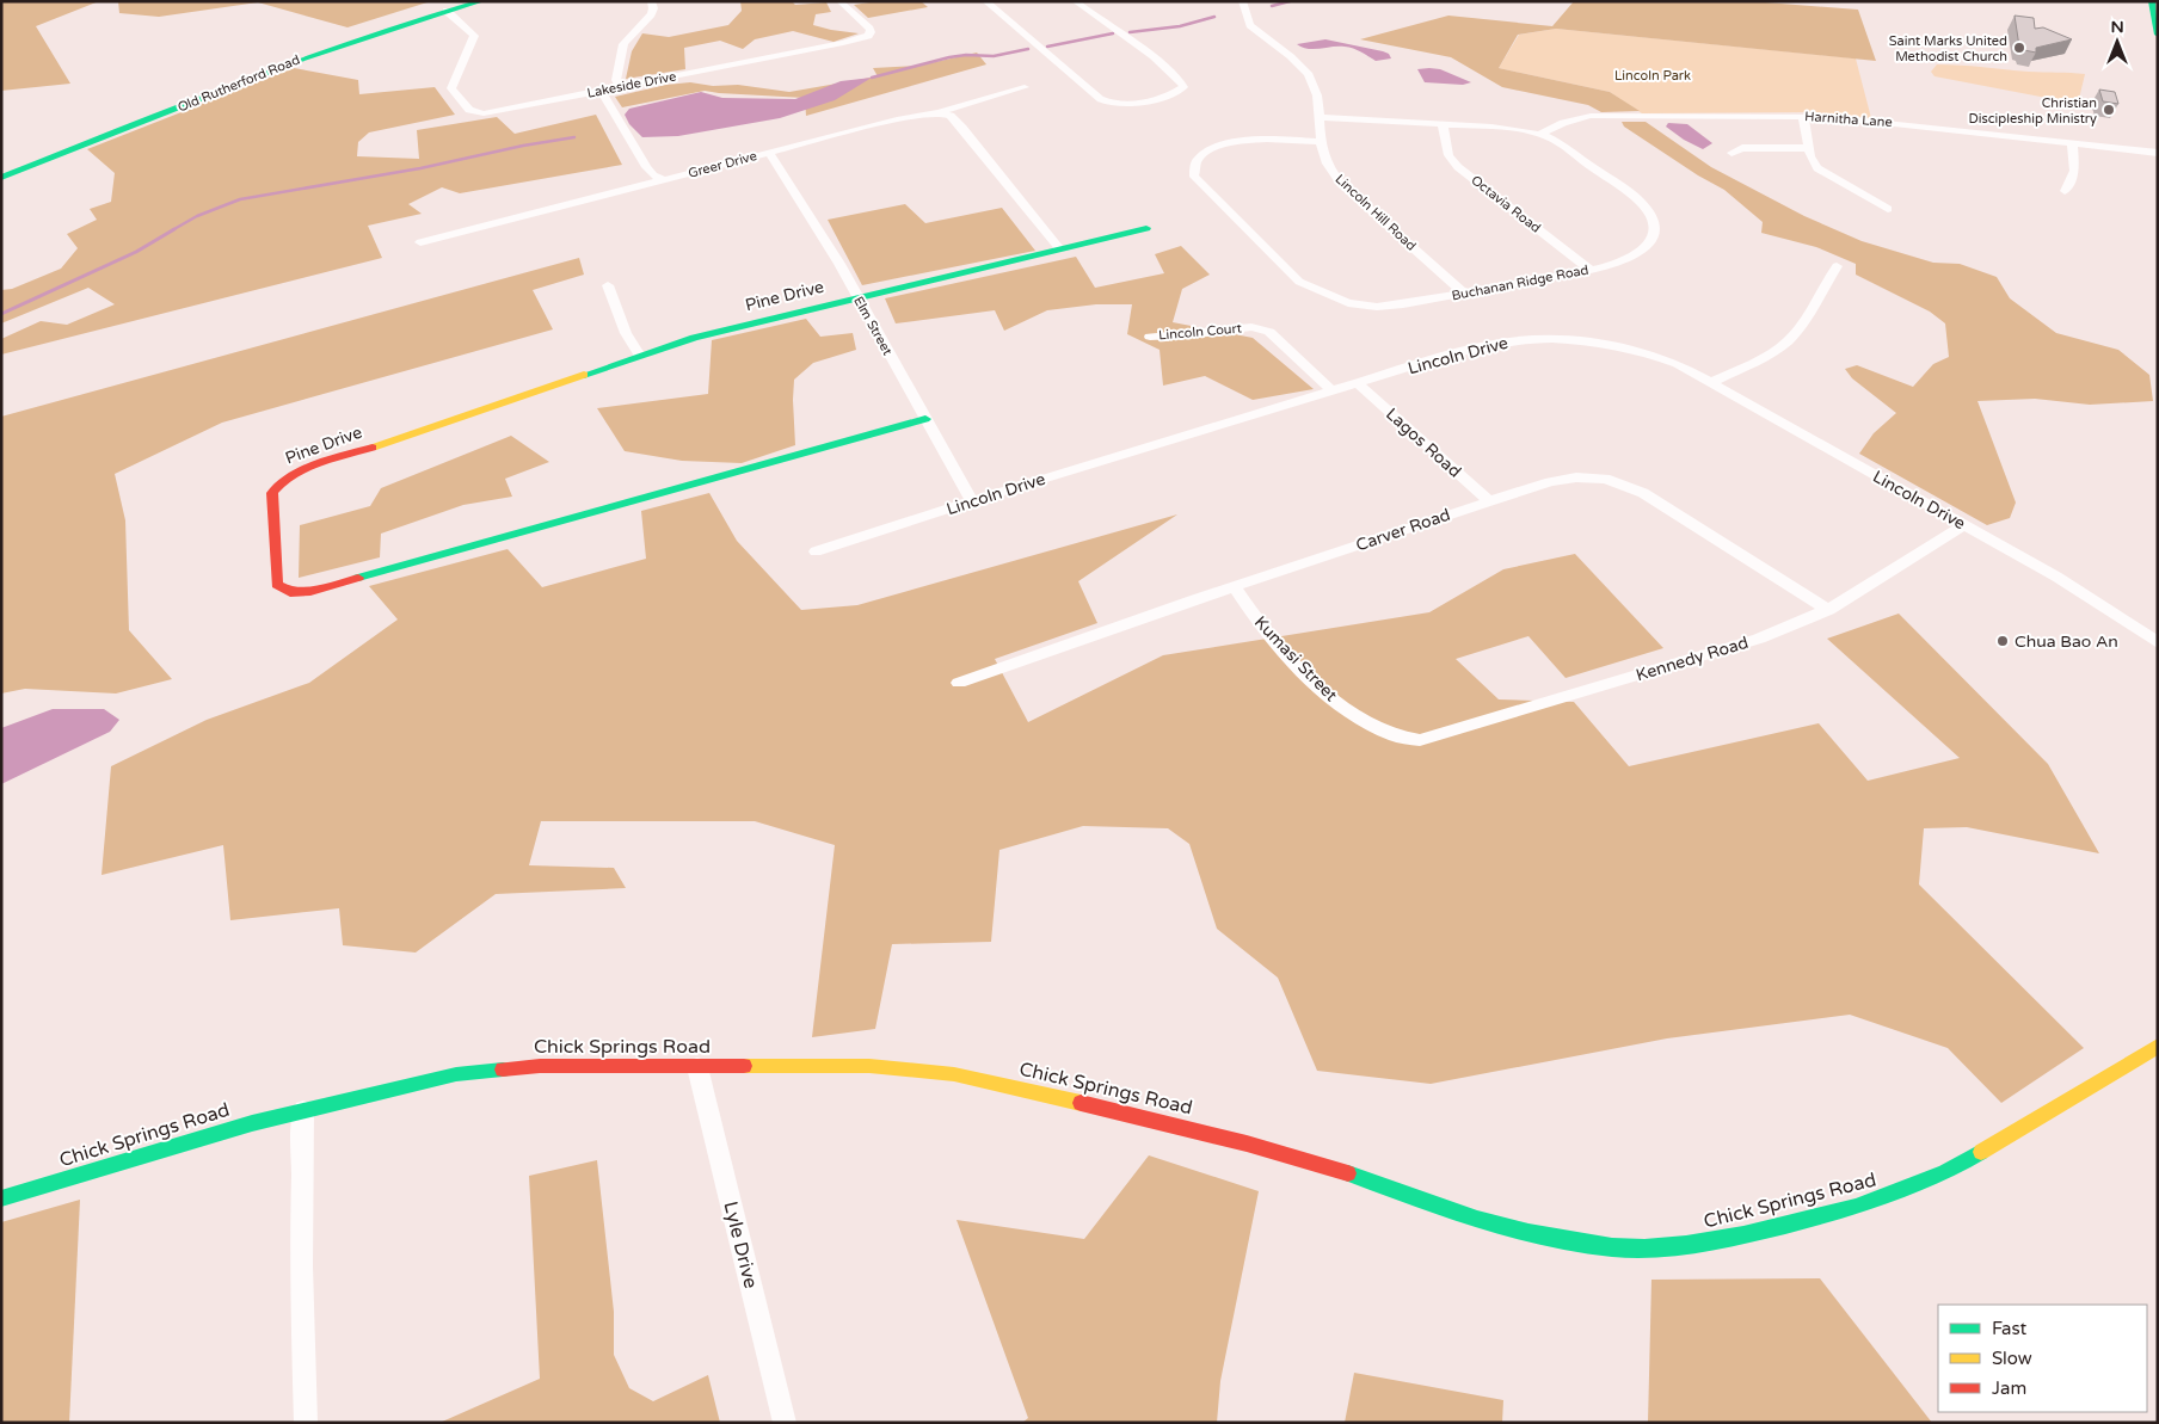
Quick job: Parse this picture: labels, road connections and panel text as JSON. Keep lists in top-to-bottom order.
{
  "streets": {
    "street": [
      "Old Rutherford Road",
      "Lakeside Drive",
      "Harnitha Lane",
      "Greer Drive",
      "Octavia Road",
      "Lincoln Hill Road",
      "Buchanan Ridge Road",
      "Pine Drive",
      "Elm Street",
      "Lincoln Court",
      "Lincoln Drive",
      "Lagos Road",
      "Carver Road",
      "Kumasi Street",
      "Kennedy Road",
      "Chick Springs Road",
      "Lyle Drive"
    ]
  },
  "crossings": [
    ["Old Rutherford Road", "Lakeside Drive"],
    ["Harnitha Lane", "Buchanan Ridge Road"],
    ["Greer Drive", "Elm Street"],
    ["Octavia Road", "Buchanan Ridge Road"],
    ["Lincoln Hill Road", "Buchanan Ridge Road"],
    ["Pine Drive", "Elm Street"],
    ["Elm Street", "Lincoln Drive"],
    ["Lincoln Court", "Lincoln Drive"],
    ["Lincoln Drive", "Lagos Road"],
    ["Lincoln Drive", "Kennedy Road"],
    ["Lagos Road", "Carver Road"],
    ["Carver Road", "Kumasi Street"],
    ["Carver Road", "Kennedy Road"],
    ["Kumasi Street", "Kennedy Road"],
    ["Chick Springs Road", "Lyle Drive"]
  ],
  "parks": ["Lincoln Park"],
  "places": ["Saint Marks United Methodist Church", "Christian Discipleship Ministry", "Chua Bao An"],
  "legend": ["Fast", "Slow", "Jam"],
  "north": "top"
}
